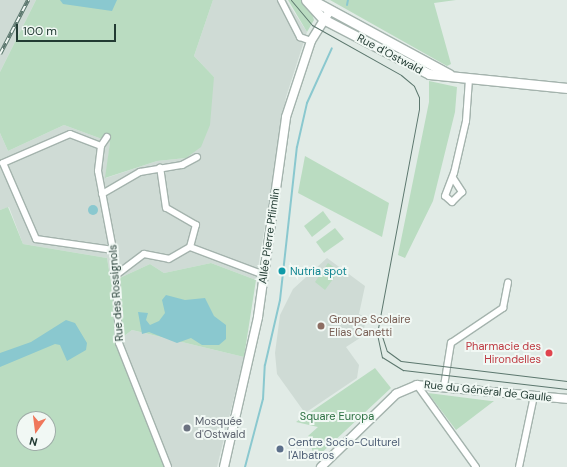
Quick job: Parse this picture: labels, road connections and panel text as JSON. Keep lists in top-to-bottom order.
{
  "streets": {
    "main road": ["Rue d'Ostwald"],
    "street": ["Allée Pierre Pflimlin", "Rue des Rossignols", "Rue du Général de Gaulle"]
  },
  "crossings": [
    ["Rue d'Ostwald", "Allée Pierre Pflimlin"]
  ],
  "parks": ["Square Europa"],
  "places": [
    "Nutria spot",
    "Groupe Scolaire Elias Canetti",
    "Pharmacie des Hirondelles",
    "Mosquée d'Ostwald",
    "Centre Socio-Culturel l'Albatros"
  ],
  "scale_bar": "100 m",
  "north": "bottom"
}
